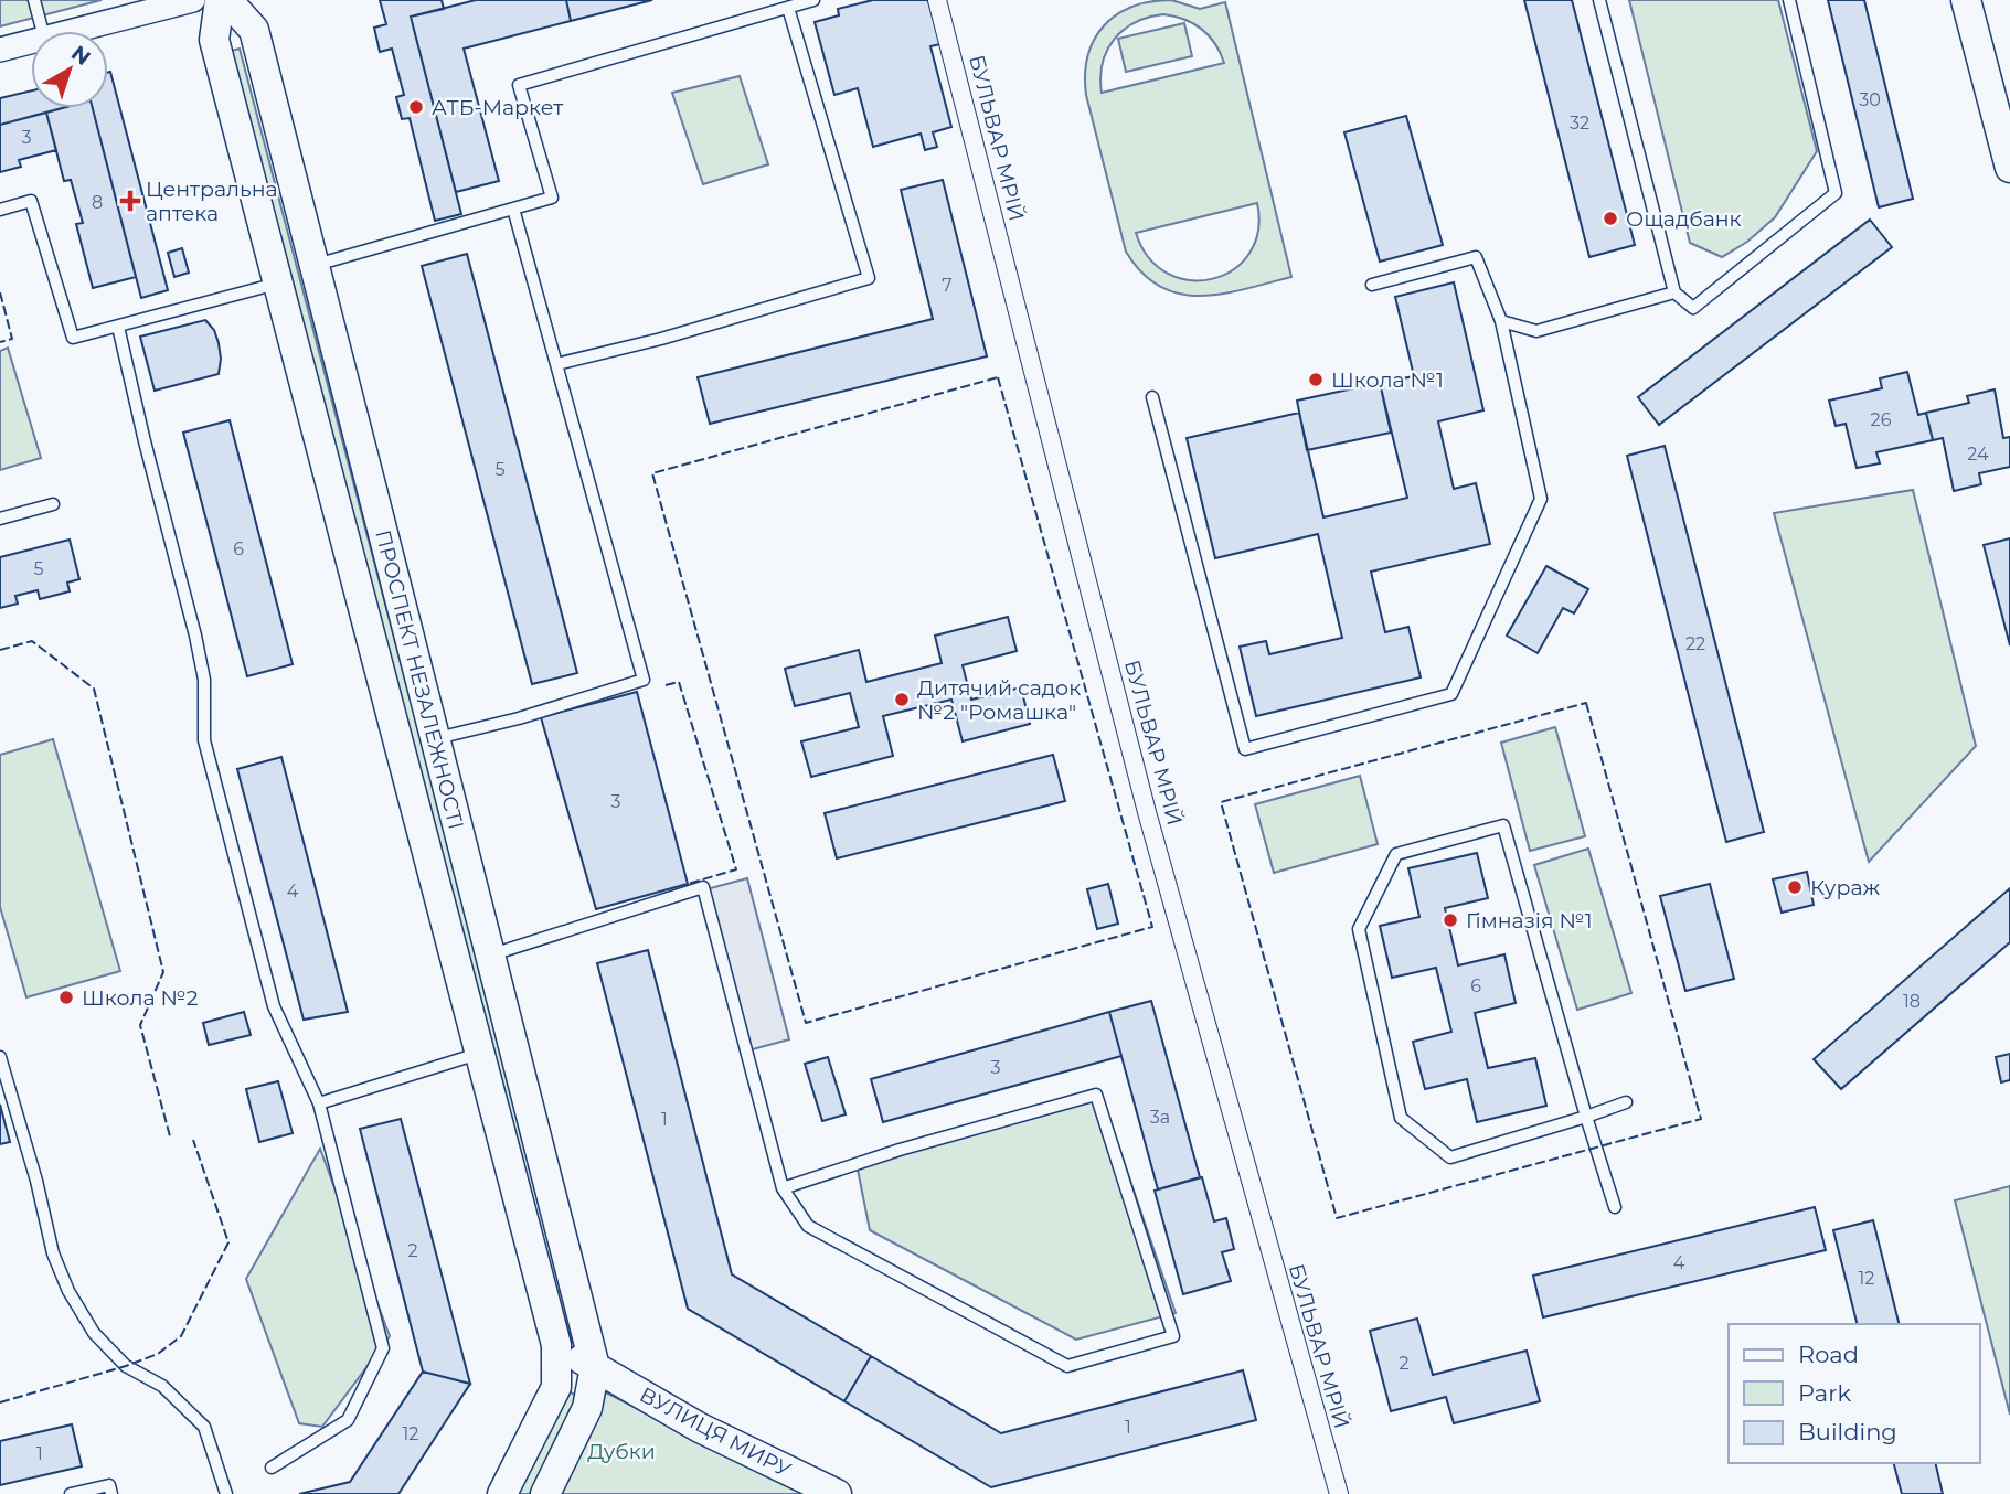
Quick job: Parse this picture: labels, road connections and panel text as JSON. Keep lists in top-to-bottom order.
{
  "streets": {
    "street": ["БУЛЬВАР МРІЙ", "ПРОСПЕКТ НЕЗАЛЕЖНОСТІ", "ВУЛИЦЯ МИРУ"]
  },
  "crossings": [
    ["ПРОСПЕКТ НЕЗАЛЕЖНОСТІ", "ВУЛИЦЯ МИРУ"]
  ],
  "parks": ["Дубки"],
  "places": {
    "other": [
      "АТБ-Маркет",
      "Ощадбанк",
      "Школа №1",
      "Дитячий садок №2 \"Ромашка\"",
      "Кураж",
      "Гімназія №1",
      "Школа №2"
    ],
    "health": ["Центральна аптека"]
  },
  "house_numbers": [
    "30",
    "32",
    "3",
    "8",
    "7",
    "26",
    "24",
    "5",
    "6",
    "5",
    "22",
    "3",
    "4",
    "6",
    "18",
    "3",
    "3а",
    "1",
    "2",
    "4",
    "12",
    "2",
    "1",
    "12",
    "1"
  ],
  "legend": ["Road", "Park", "Building"],
  "north": "top right"
}
